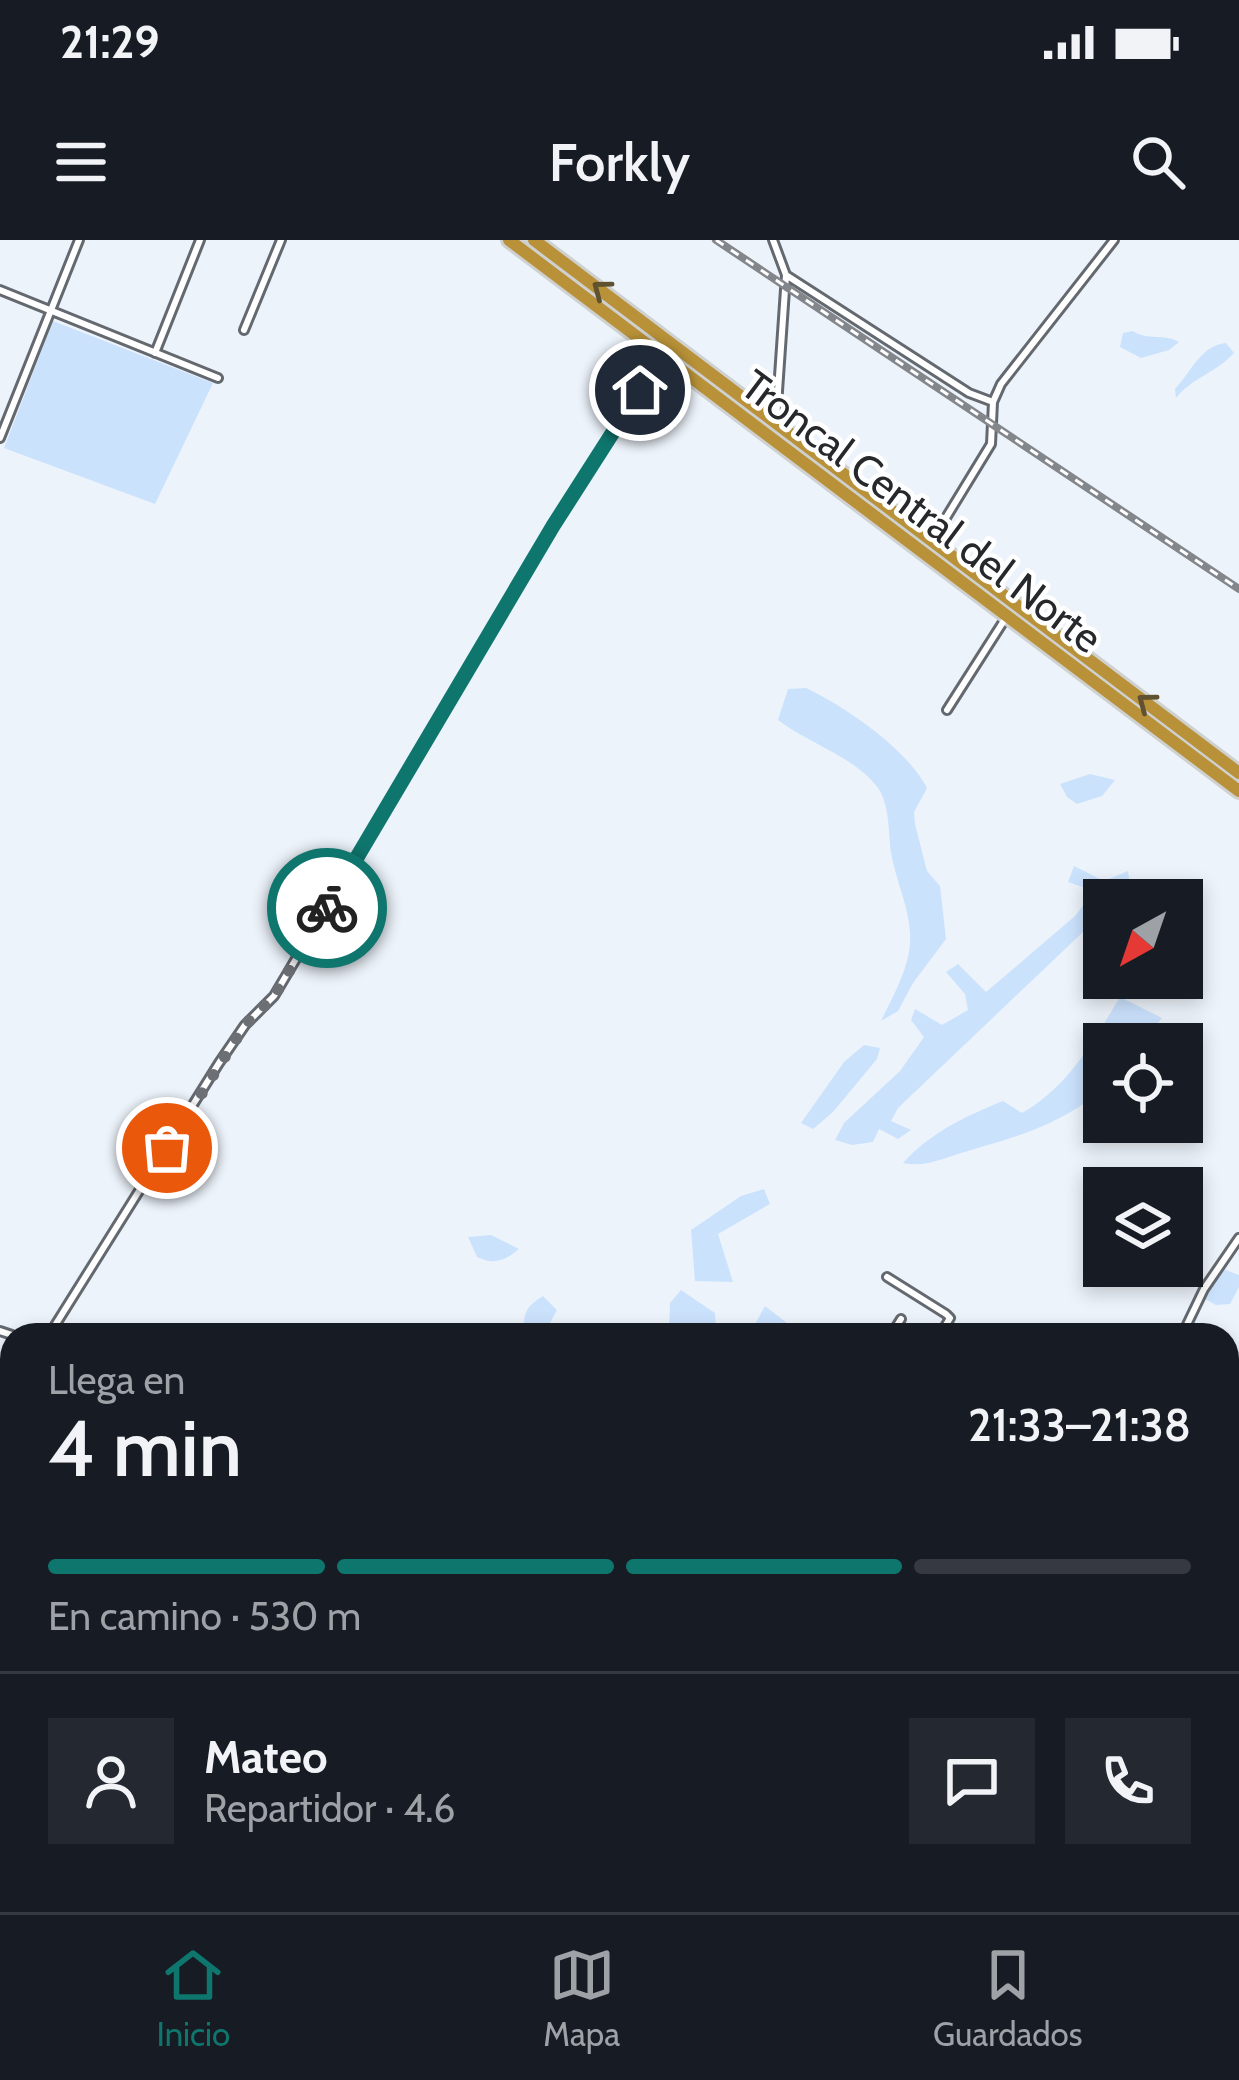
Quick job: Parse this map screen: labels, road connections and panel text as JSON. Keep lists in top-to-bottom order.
{
  "streets": {
    "highway": ["Troncal Central del Norte"]
  },
  "north": "bottom left",
  "page": {
    "status": "21:29",
    "header": "Forkly",
    "heading": ["4 min", "Llega en", "21:33–21:38"],
    "panel": ["Mateo", "Repartidor · 4.6"],
    "bar": "En camino · 530 m",
    "tabs": ["Inicio", "Mapa", "Guardados"]
  }
}
